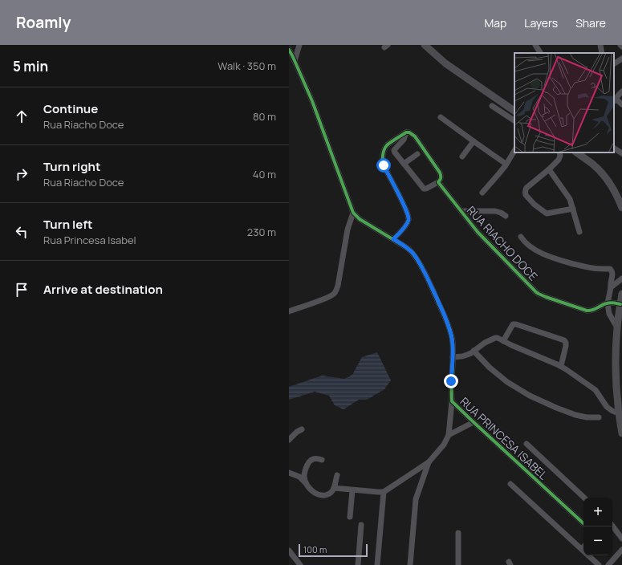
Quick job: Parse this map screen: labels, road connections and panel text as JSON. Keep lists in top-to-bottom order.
{
  "streets": {
    "street": ["RUA RIACHO DOCE", "RUA PRINCESA ISABEL"]
  },
  "scale_bar": "100 m",
  "page": {
    "header": "Roamly",
    "nav": ["Map", "Layers", "Share"],
    "heading": ["5 min", "Walk · 350 m"],
    "list": [
      ["Continue", "Rua Riacho Doce", "80 m"],
      ["Turn right", "Rua Riacho Doce", "40 m"],
      ["Turn left", "Rua Princesa Isabel", "230 m"],
      "Arrive at destination"
    ],
    "map_buttons": ["+", "−"],
    "scale": "100 m"
  }
}
